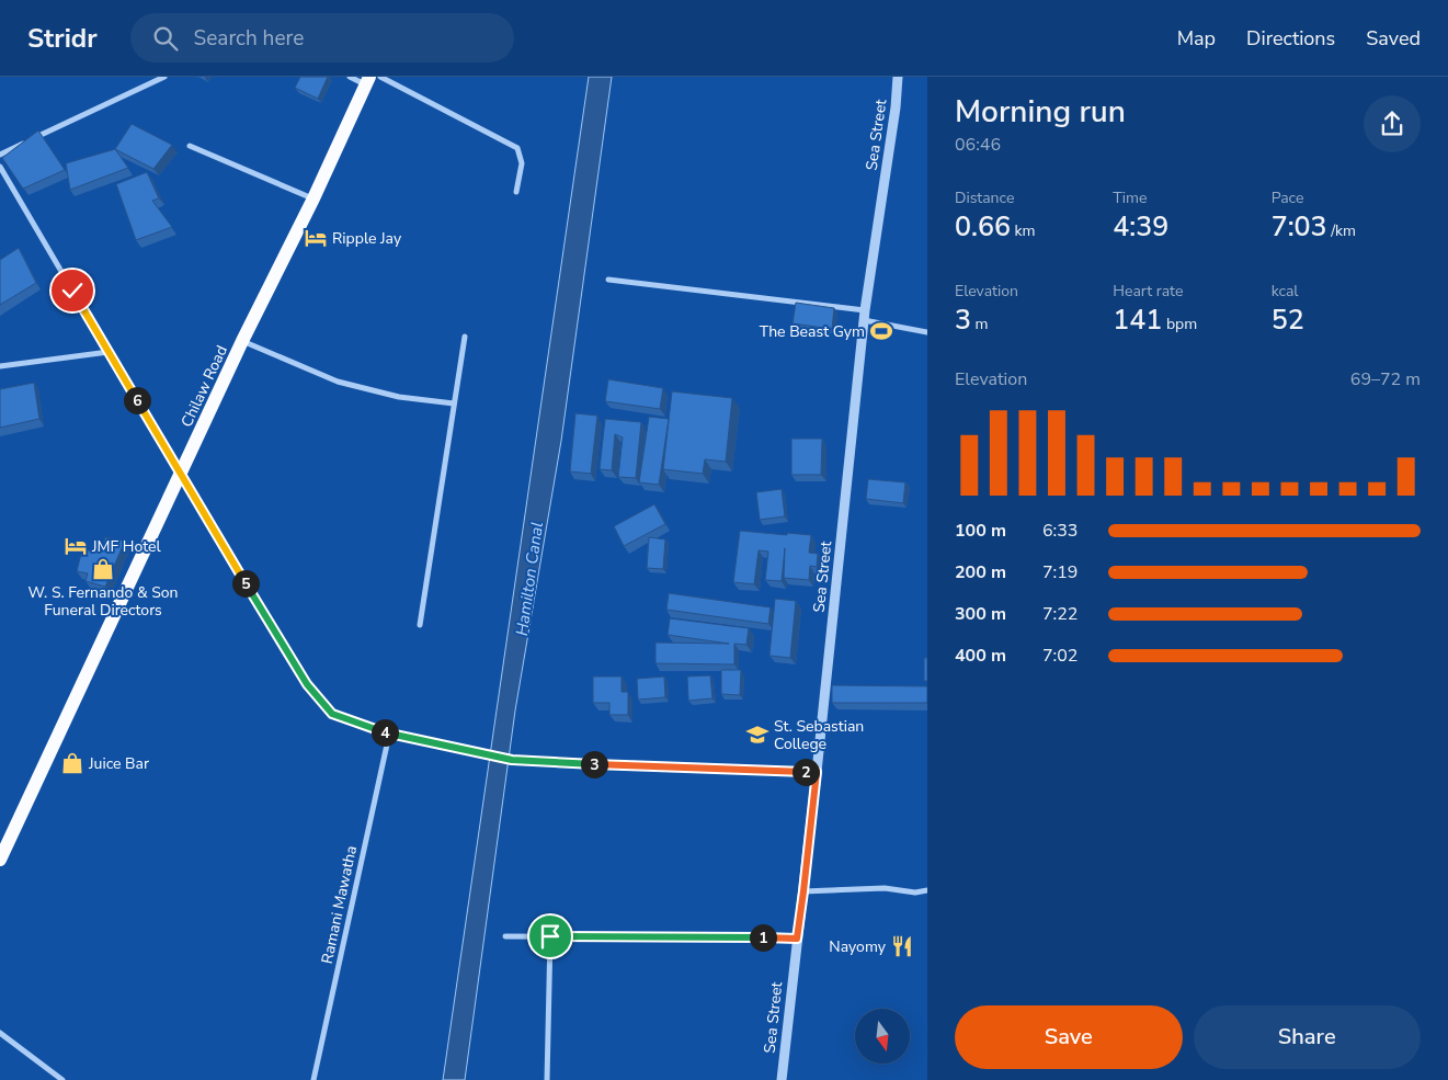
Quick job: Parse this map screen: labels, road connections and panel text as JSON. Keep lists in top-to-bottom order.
{
  "streets": {
    "main road": ["Chilaw Road"],
    "street": ["Sea Street", "Ramani Mawatha"]
  },
  "water": ["Hamilton Canal"],
  "places": {
    "hotel": ["Ripple Jay", "JMF Hotel"],
    "sports": ["The Beast Gym"],
    "shop": ["W. S. Fernando & Son Funeral Directors", "Juice Bar"],
    "school or university": ["St. Sebastian College"],
    "restaurant": ["Nayomy"]
  },
  "north": "bottom",
  "page": {
    "header": "Stridr",
    "search": "Search here",
    "nav": ["Map", "Directions", "Saved"],
    "heading": ["Morning run", "06:46"],
    "stats": [
      ["Distance", "0.66 km"],
      ["Time", "4:39"],
      ["Pace", "7:03 /km"],
      ["Elevation", "3 m"],
      ["Heart rate", "141 bpm"],
      ["kcal", "52"]
    ],
    "chart": ["Elevation", "69–72 m"],
    "pins": [
      "6",
      "5",
      "4",
      "3",
      "2",
      "1"
    ],
    "list": [
      {
        "name": "100 m",
        "note": "6:33"
      },
      {
        "name": "200 m",
        "note": "7:19"
      },
      {
        "name": "300 m",
        "note": "7:22"
      },
      {
        "name": "400 m",
        "note": "7:02"
      }
    ],
    "buttons": ["Save", "Share"]
  }
}
